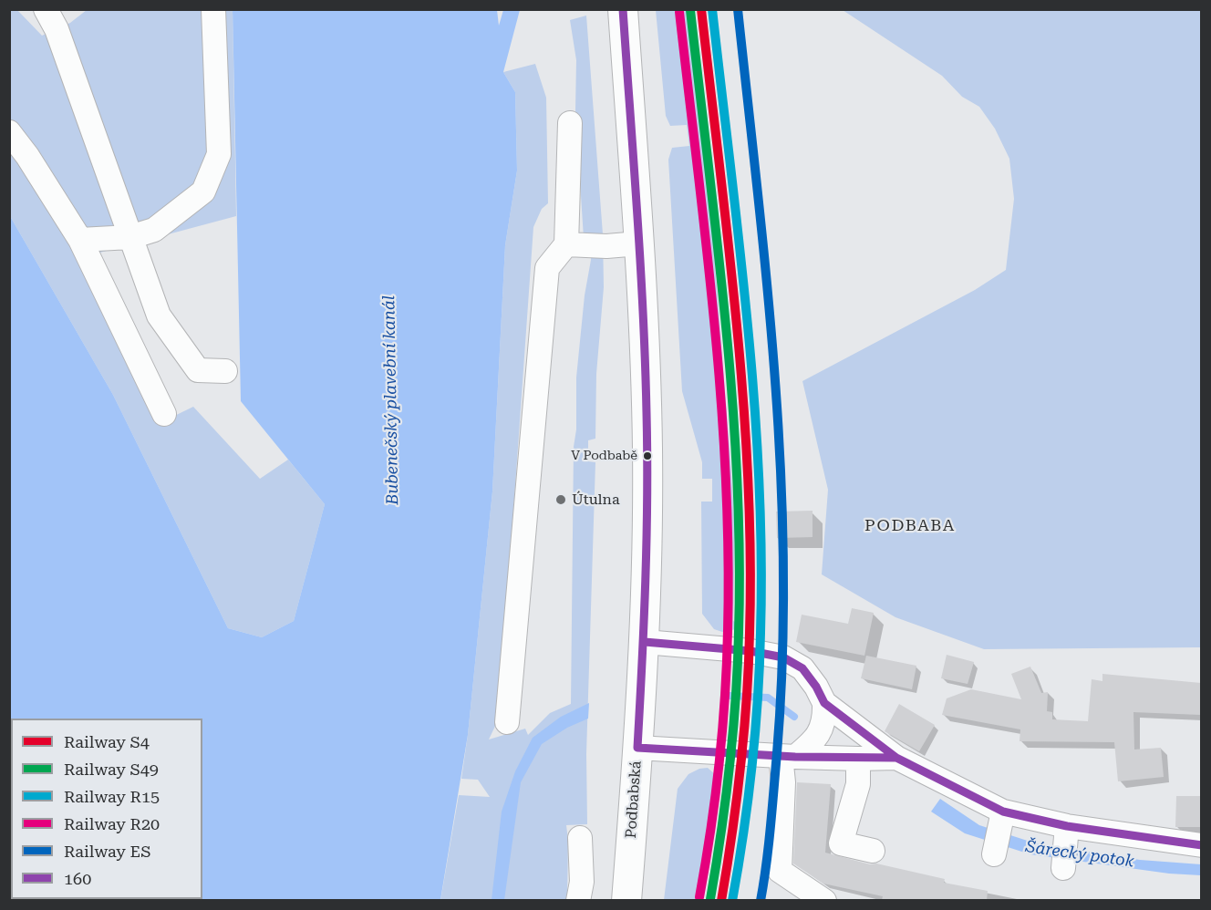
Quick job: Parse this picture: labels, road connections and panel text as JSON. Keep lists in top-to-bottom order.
{
  "streets": {
    "main road": ["Podbabská"]
  },
  "districts": ["PODBABA"],
  "water": ["Bubenečský plavební kanál", "Šárecký potok"],
  "places": ["V Podbabě", "Útulna"],
  "lines": [
    "rail line S4",
    "rail line R15",
    "rail line ES",
    "transit line 160",
    "rail line S49",
    "rail line R20"
  ],
  "legend": [
    "Railway S4",
    "Railway S49",
    "Railway R15",
    "Railway R20",
    "Railway ES",
    "160"
  ]
}
